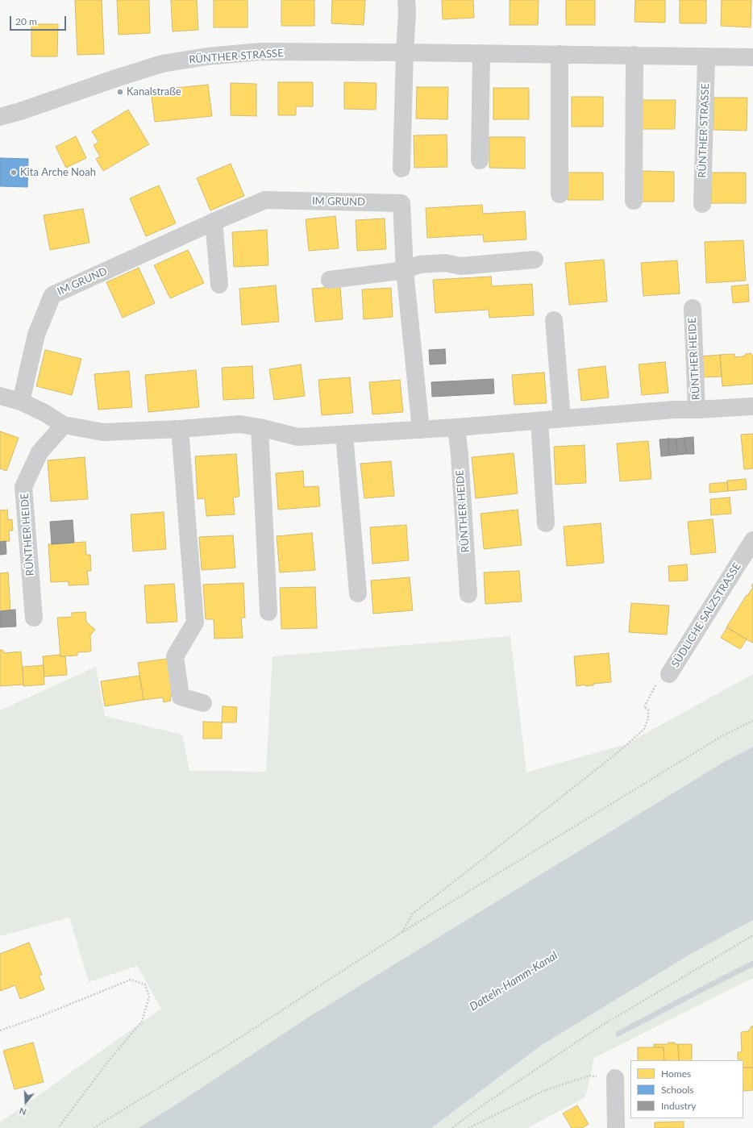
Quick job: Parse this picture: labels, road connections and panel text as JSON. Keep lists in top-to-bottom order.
{
  "streets": {
    "street": [
      "RÜNTHER STRASSE",
      "IM GRUND",
      "RÜNTHER HEIDE",
      "SÜDLICHE SALZSTRASSE"
    ]
  },
  "crossings": [
    ["IM GRUND", "RÜNTHER HEIDE"]
  ],
  "water": ["Datteln-Hamm-Kanal"],
  "places": ["Kanalstraße", "Kita Arche Noah"],
  "legend": ["Homes", "Schools", "Industry"],
  "scale_bar": "20 m",
  "north": "bottom"
}
